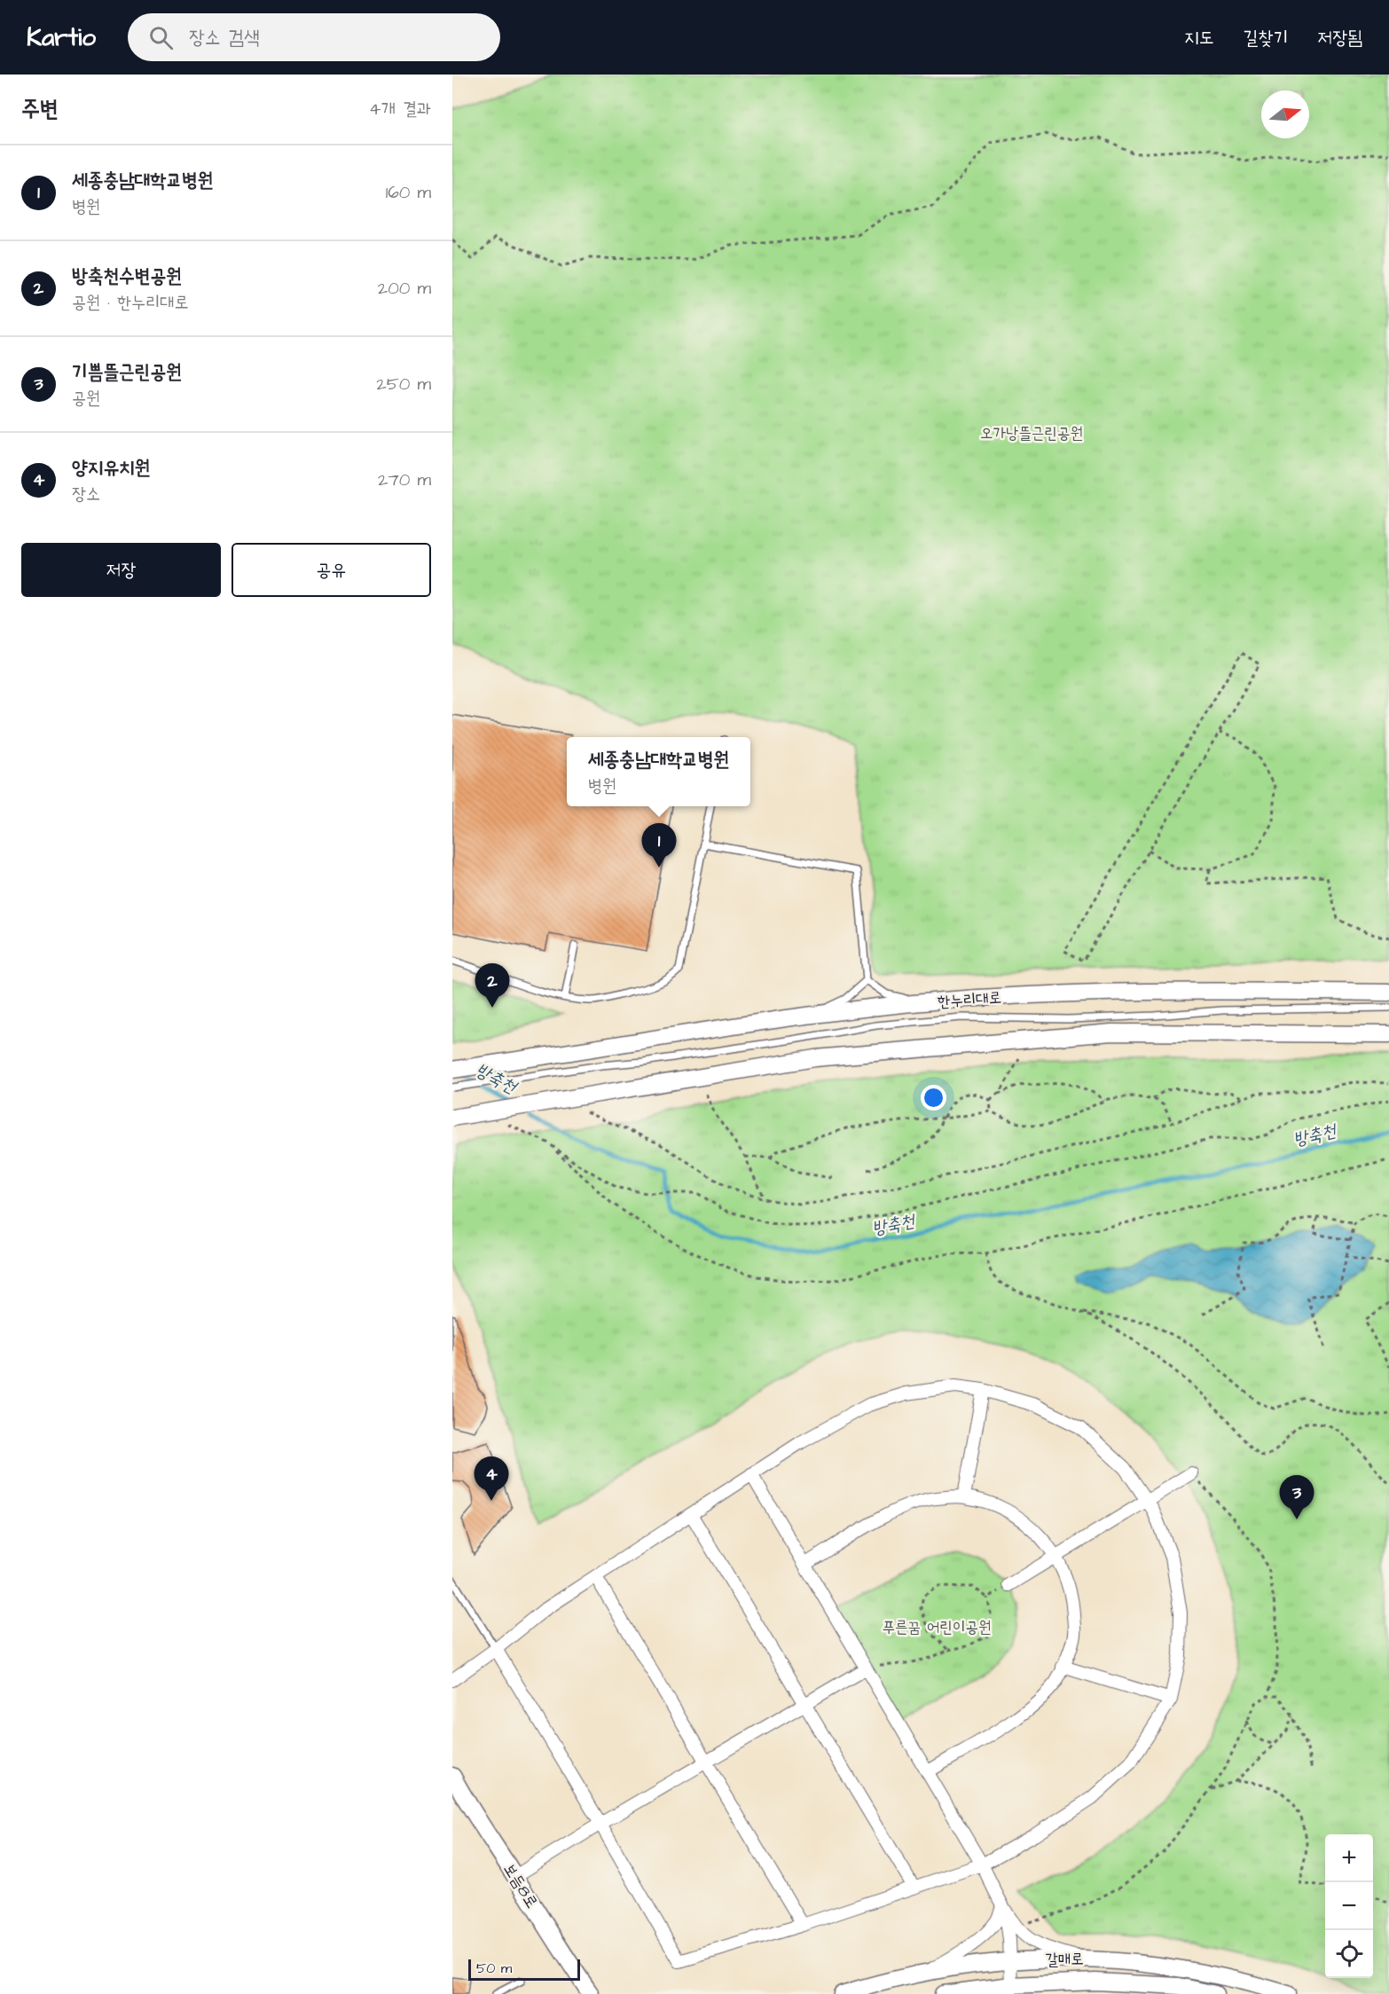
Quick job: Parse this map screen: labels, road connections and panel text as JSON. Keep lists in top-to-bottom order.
{
  "streets": {
    "street": ["한누리대로", "보듬8로", "갈매로"]
  },
  "water": ["방축천"],
  "parks": ["오가낭뜰근린공원", "푸른꿈 어린이공원"],
  "scale_bar": "50 m",
  "north": "right",
  "page": {
    "header": "Kartio",
    "search": "장소 검색",
    "nav": ["지도", "길찾기", "저장됨"],
    "heading": ["주변", "4개 결과"],
    "list": [
      {
        "mark": "1",
        "name": "세종충남대학교병원",
        "note": "병원",
        "value": "160 m"
      },
      {
        "mark": "2",
        "name": "방축천수변공원",
        "note": "공원 · 한누리대로",
        "value": "200 m"
      },
      {
        "mark": "3",
        "name": "기쁨뜰근린공원",
        "note": "공원",
        "value": "250 m"
      },
      {
        "mark": "4",
        "name": "양지유치원",
        "note": "장소",
        "value": "270 m"
      }
    ],
    "buttons": ["저장", "공유"],
    "popup": ["세종충남대학교병원", "병원"],
    "pins": [
      "1",
      "2",
      "4",
      "3"
    ],
    "map_buttons": ["+", "−"],
    "scale": "50 m"
  }
}
